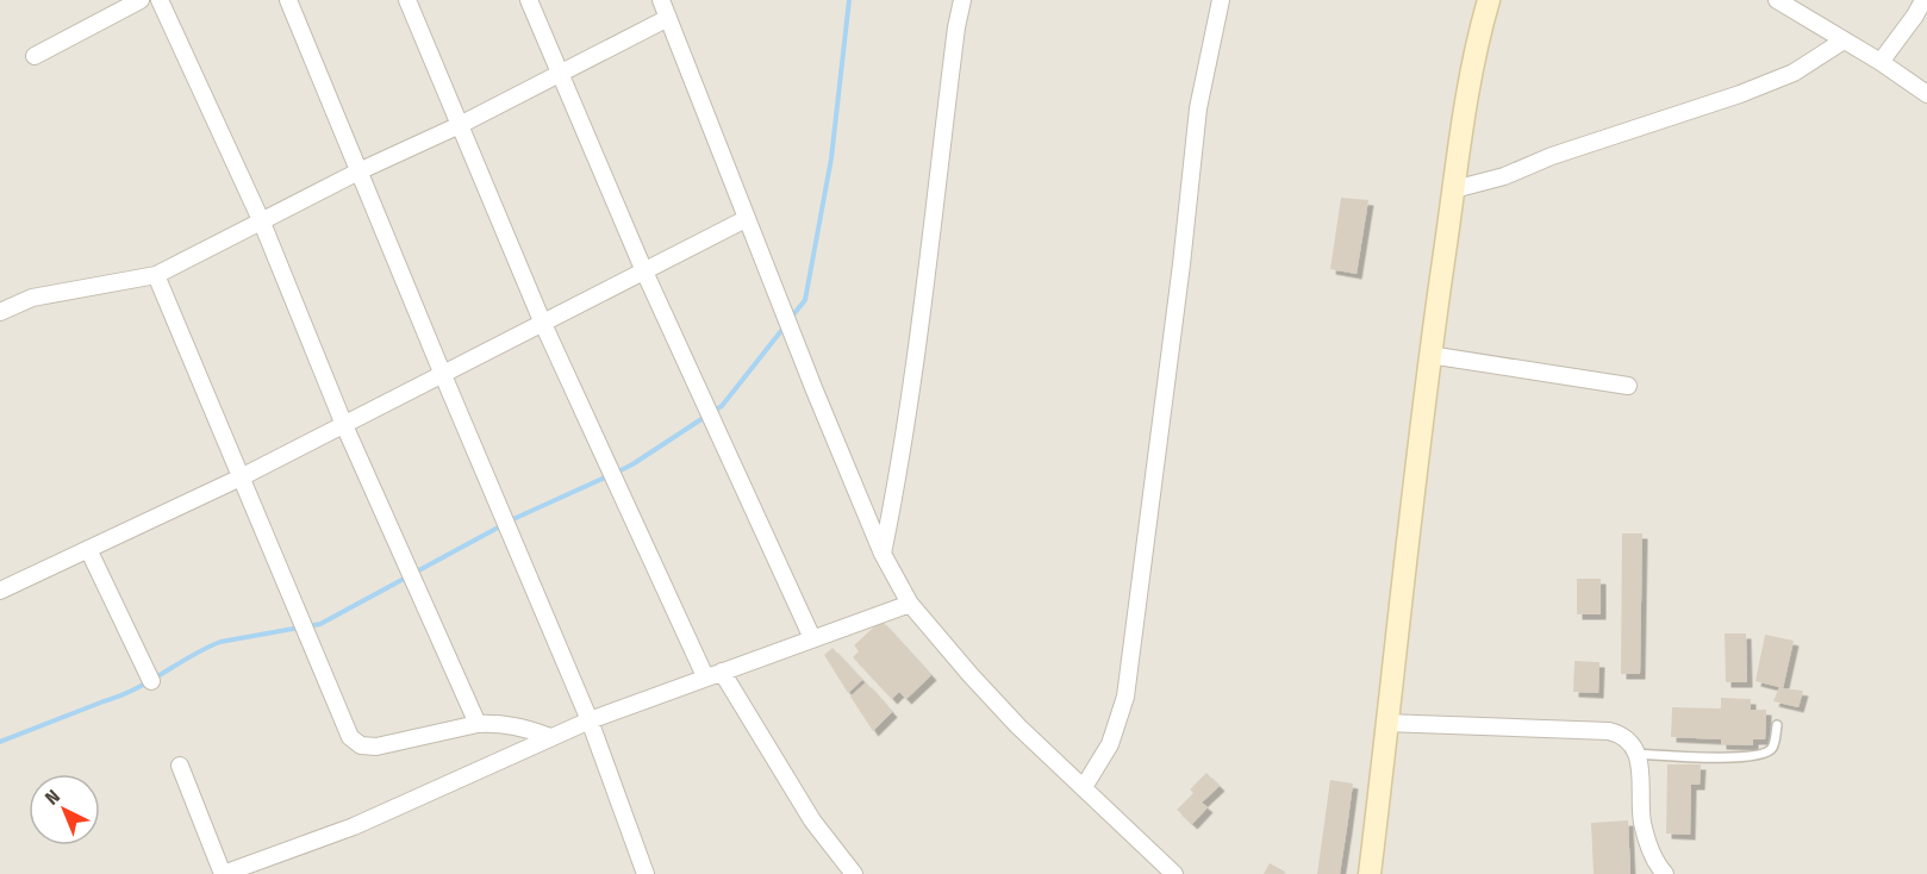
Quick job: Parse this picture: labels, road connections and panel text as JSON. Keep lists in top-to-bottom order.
{
  "north": "top left"
}
